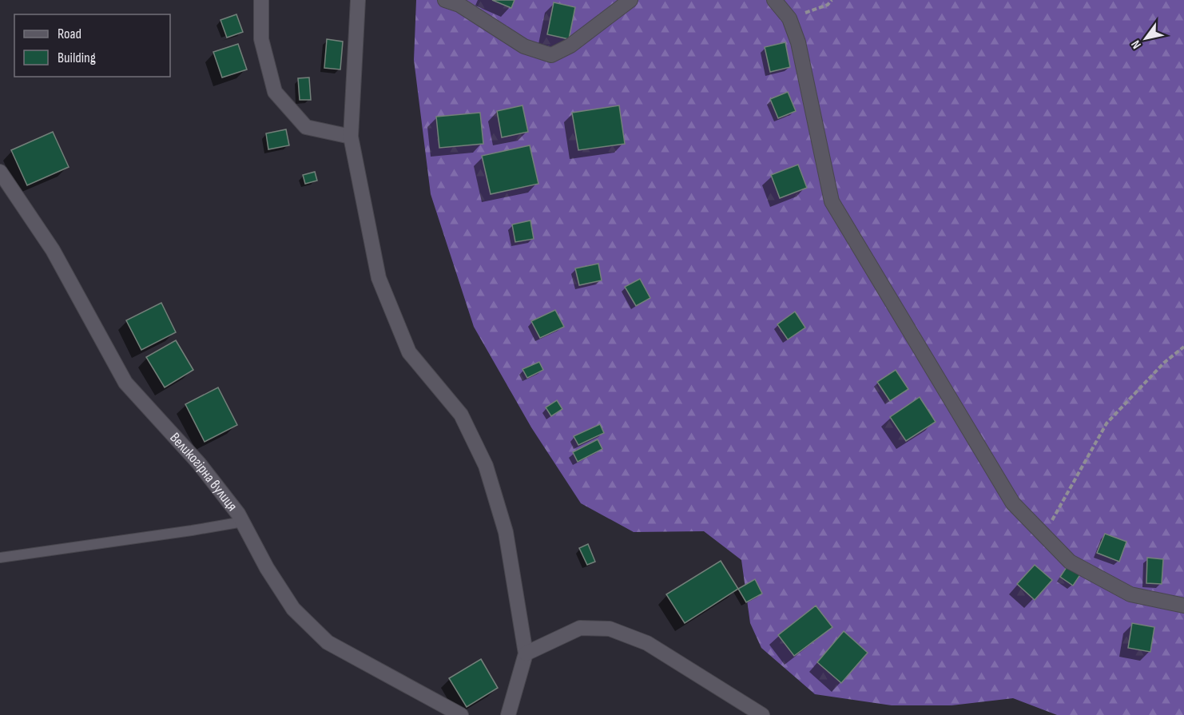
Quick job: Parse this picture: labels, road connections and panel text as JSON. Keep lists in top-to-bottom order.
{
  "streets": {
    "street": ["Великогірна вулиця"]
  },
  "legend": ["Road", "Building"],
  "north": "bottom left"
}
